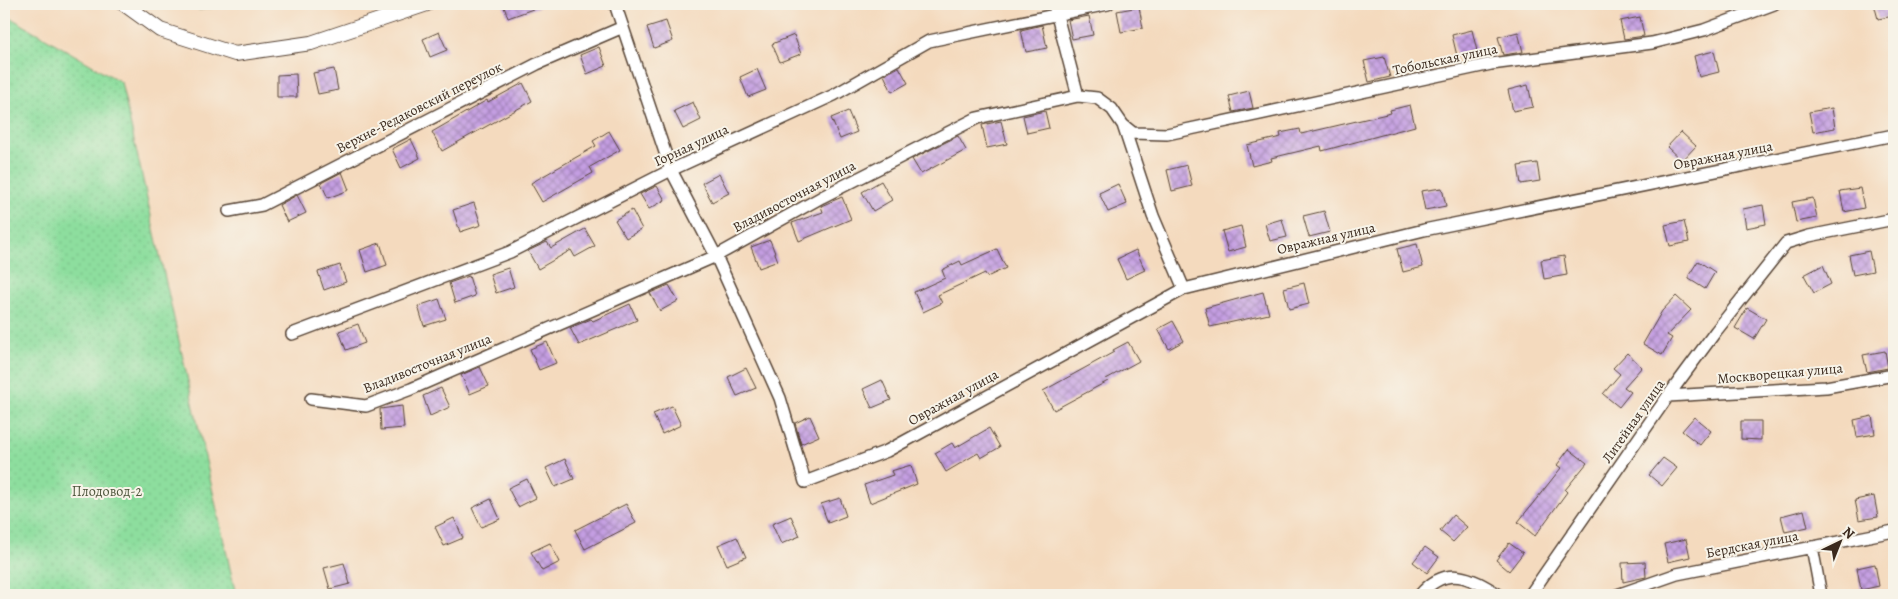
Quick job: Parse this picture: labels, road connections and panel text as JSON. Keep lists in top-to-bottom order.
{
  "streets": {
    "street": [
      "Тобольская улица",
      "Верхне-Редаковский переулок",
      "Горная улица",
      "Овражная улица",
      "Владивосточная улица",
      "Москворецкая улица",
      "Литейная улица",
      "Бердская улица"
    ]
  },
  "crossings": [
    ["Тобольская улица", "Владивосточная улица"],
    ["Овражная улица", "Владивосточная улица"],
    ["Москворецкая улица", "Литейная улица"]
  ],
  "parks": ["Плодовод-2"],
  "north": "top right"
}
